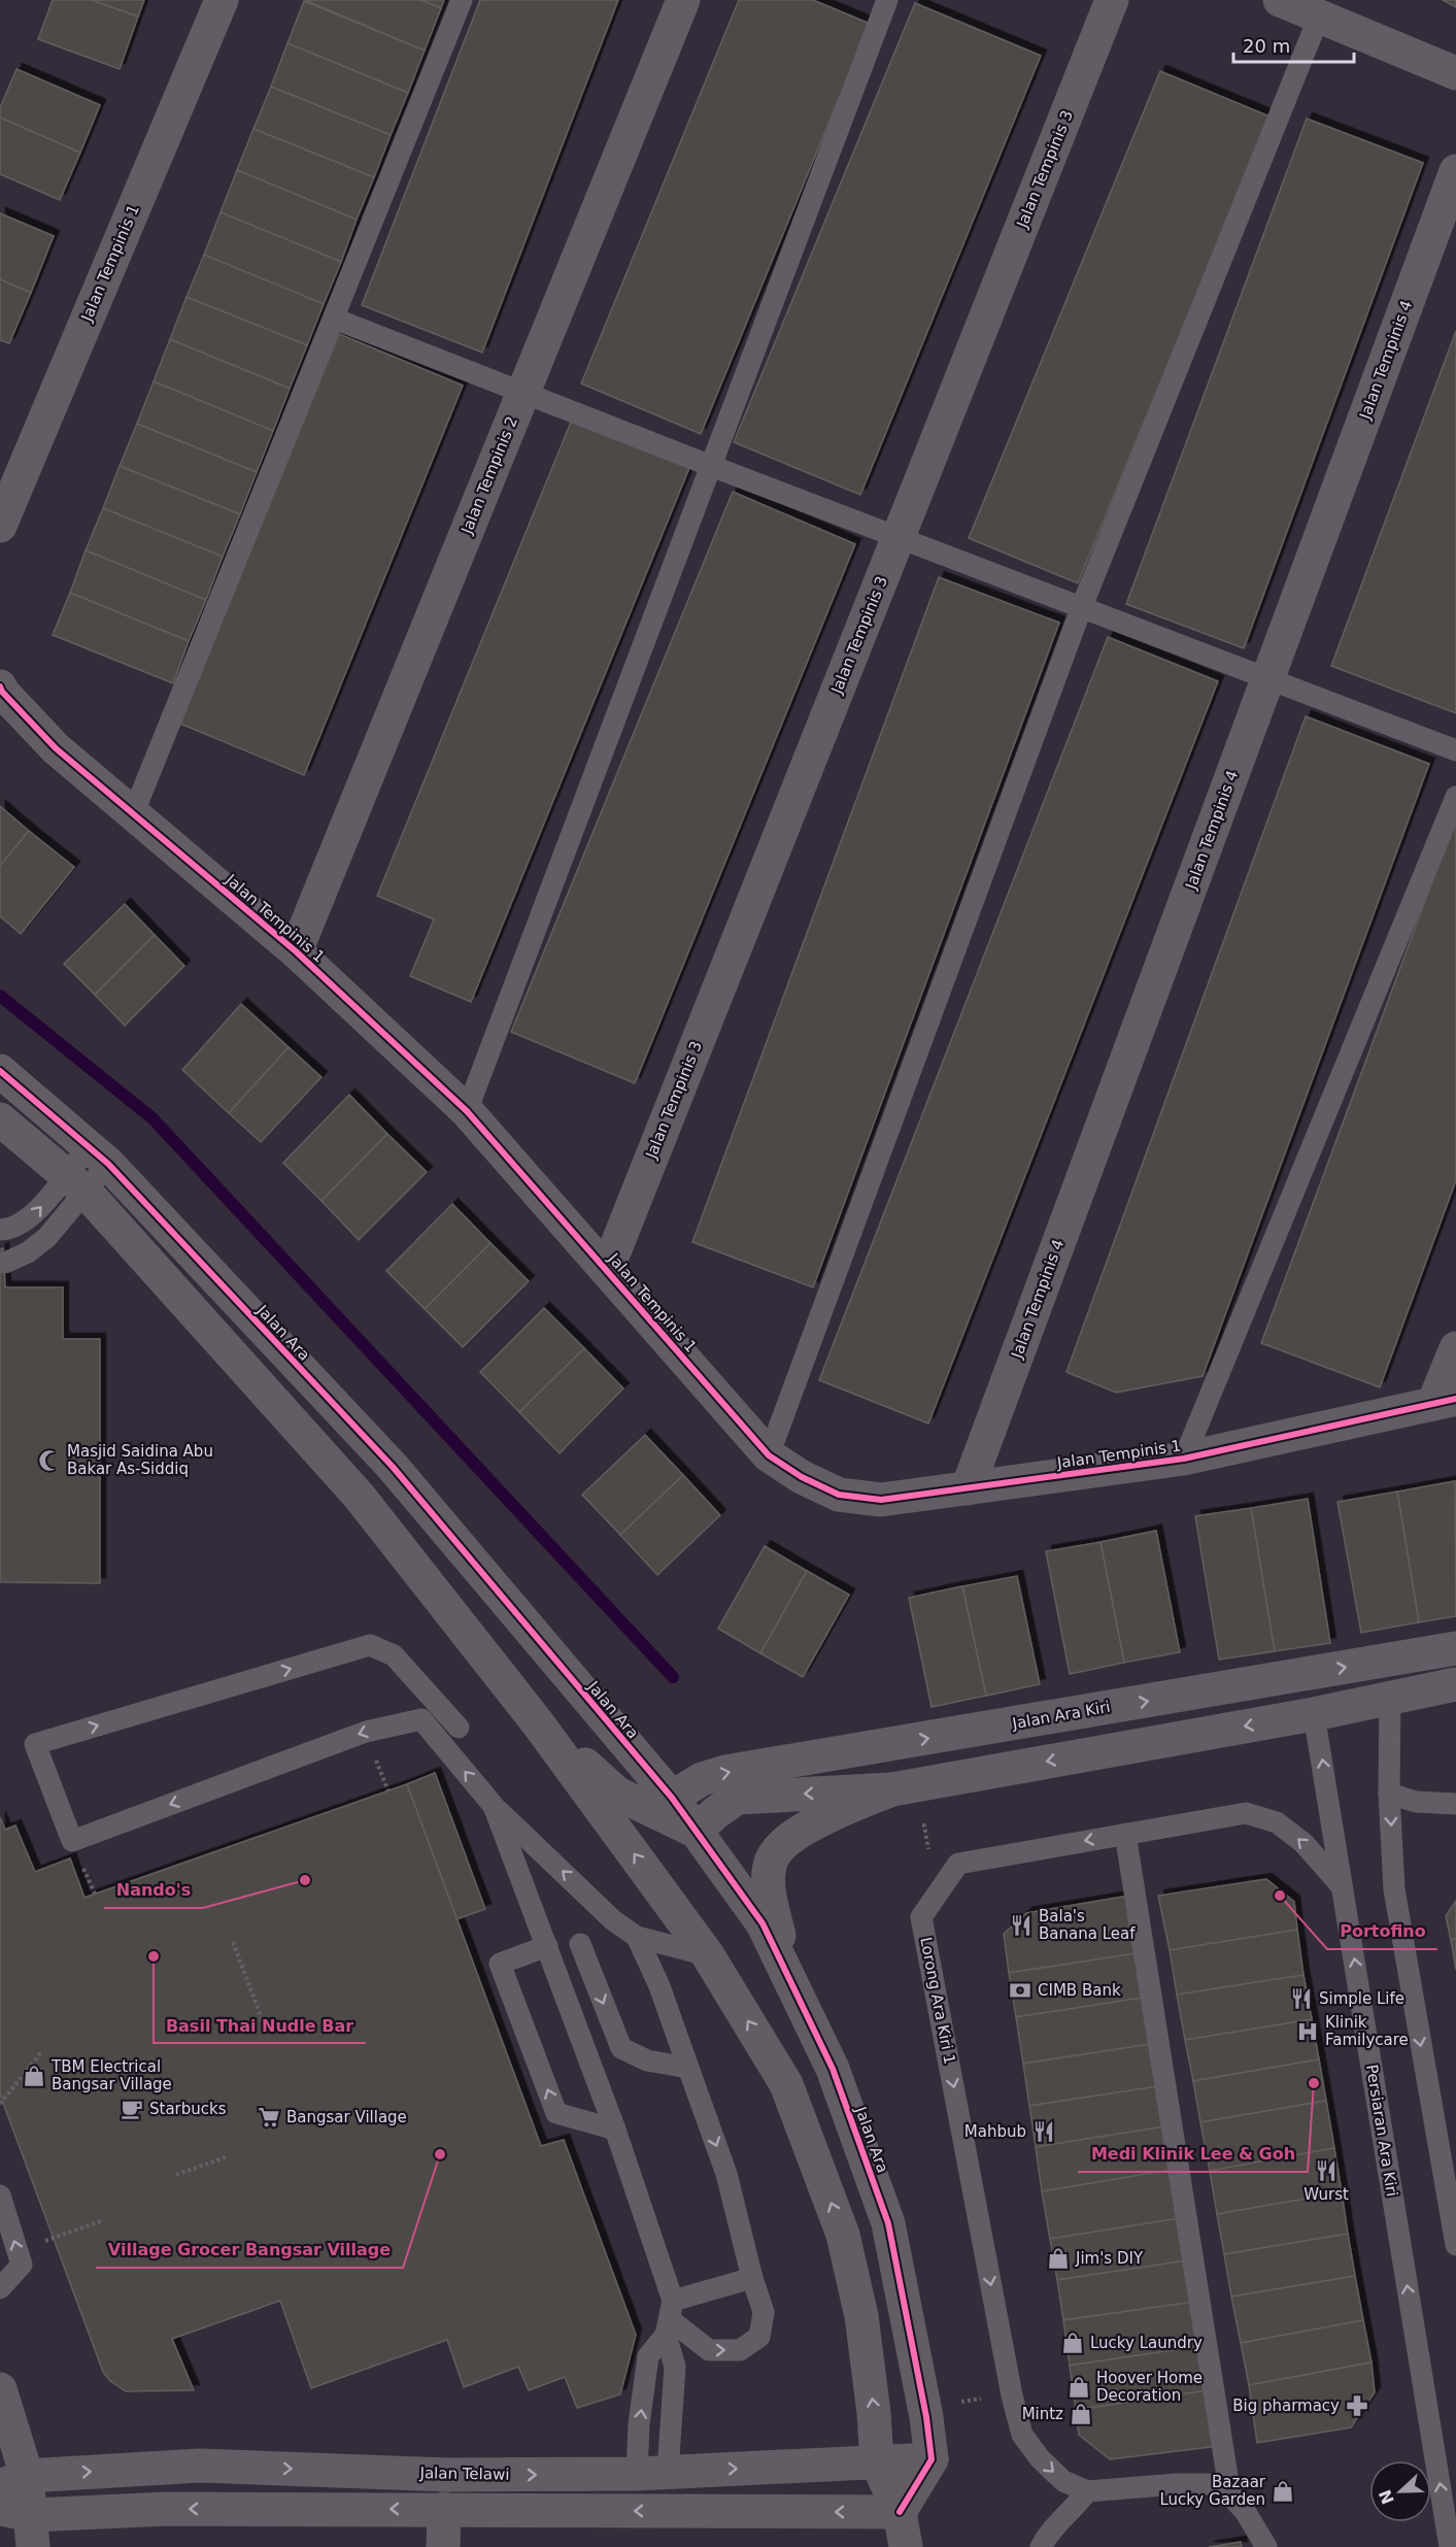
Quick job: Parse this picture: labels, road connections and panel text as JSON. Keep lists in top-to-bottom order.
{
  "streets": {
    "street": [
      "Jalan Tempinis 3",
      "Jalan Tempinis 1",
      "Jalan Tempinis 4",
      "Jalan Tempinis 2",
      "Jalan Ara",
      "Jalan Ara Kiri",
      "Jalan Telawi"
    ],
    "lane": ["Lorong Ara Kiri 1", "Persiaran Ara Kiri"]
  },
  "crossings": [
    ["Jalan Tempinis 3", "Jalan Tempinis 1"],
    ["Jalan Tempinis 1", "Jalan Tempinis 4"],
    ["Jalan Tempinis 1", "Jalan Tempinis 2"],
    ["Jalan Ara", "Jalan Ara Kiri"],
    ["Jalan Ara", "Jalan Telawi"],
    ["Lorong Ara Kiri 1", "Persiaran Ara Kiri"]
  ],
  "places": {
    "mosque": ["Masjid Saidina Abu Bakar As-Siddiq"],
    "other": [
      "Nando's",
      "Portofino",
      "Basil Thai Nudle Bar",
      "Medi Klinik Lee & Goh",
      "Village Grocer Bangsar Village"
    ],
    "restaurant": [
      "Bala's Banana Leaf",
      "Simple Life",
      "Mahbub",
      "Wurst"
    ],
    "bank": ["CIMB Bank"],
    "hospital": ["Klinik Familycare"],
    "shop": [
      "TBM Electrical Bangsar Village",
      "Jim's DIY",
      "Lucky Laundry",
      "Hoover Home Decoration",
      "Mintz",
      "Bazaar Lucky Garden"
    ],
    "cafe": ["Starbucks"],
    "supermarket": ["Bangsar Village"],
    "pharmacy": ["Big pharmacy"]
  },
  "scale_bar": "20 m",
  "north": "left"
}
